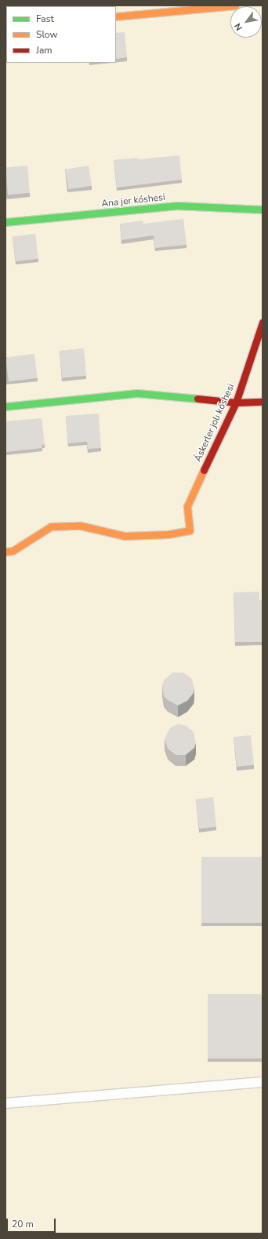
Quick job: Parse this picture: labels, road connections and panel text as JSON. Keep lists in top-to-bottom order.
{
  "streets": {
    "street": ["Ana jer kóshesi", "Áskerler jolı kóshesi"]
  },
  "legend": ["Fast", "Slow", "Jam"],
  "scale_bar": "20 m",
  "north": "bottom left"
}
